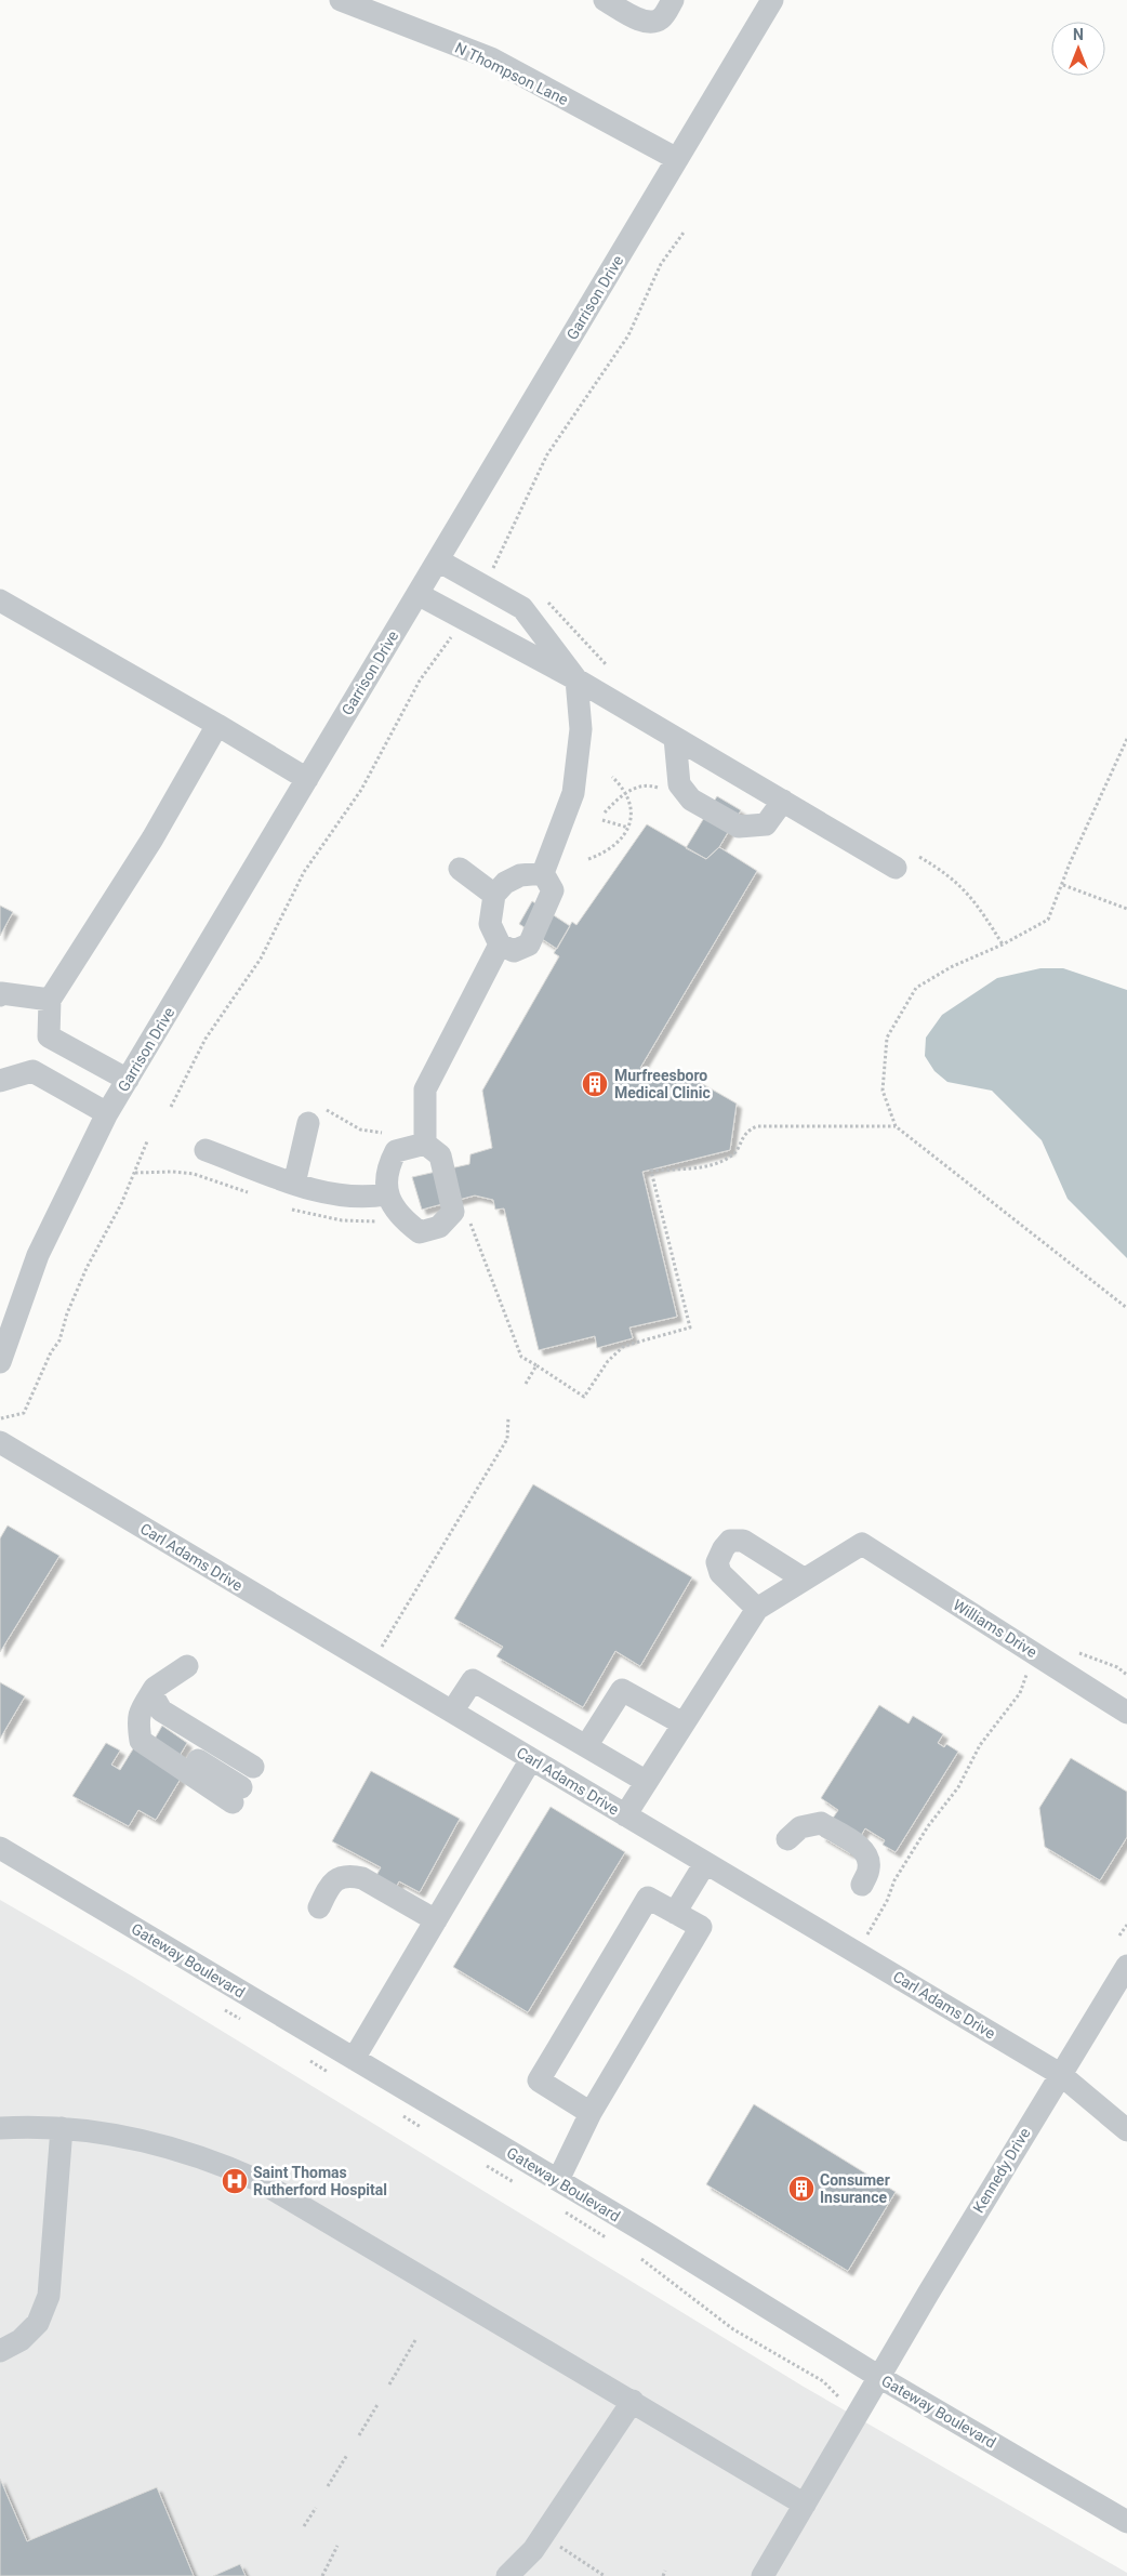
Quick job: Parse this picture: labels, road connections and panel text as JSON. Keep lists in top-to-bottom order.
{
  "streets": {
    "street": [
      "N Thompson Lane",
      "Garrison Drive",
      "Carl Adams Drive",
      "Williams Drive",
      "Gateway Boulevard",
      "Kennedy Drive"
    ]
  },
  "crossings": [
    ["N Thompson Lane", "Garrison Drive"],
    ["Carl Adams Drive", "Kennedy Drive"],
    ["Gateway Boulevard", "Kennedy Drive"]
  ],
  "places": {
    "building": ["Murfreesboro Medical Clinic", "Consumer Insurance"],
    "hospital": ["Saint Thomas Rutherford Hospital"]
  },
  "north": "top"
}
